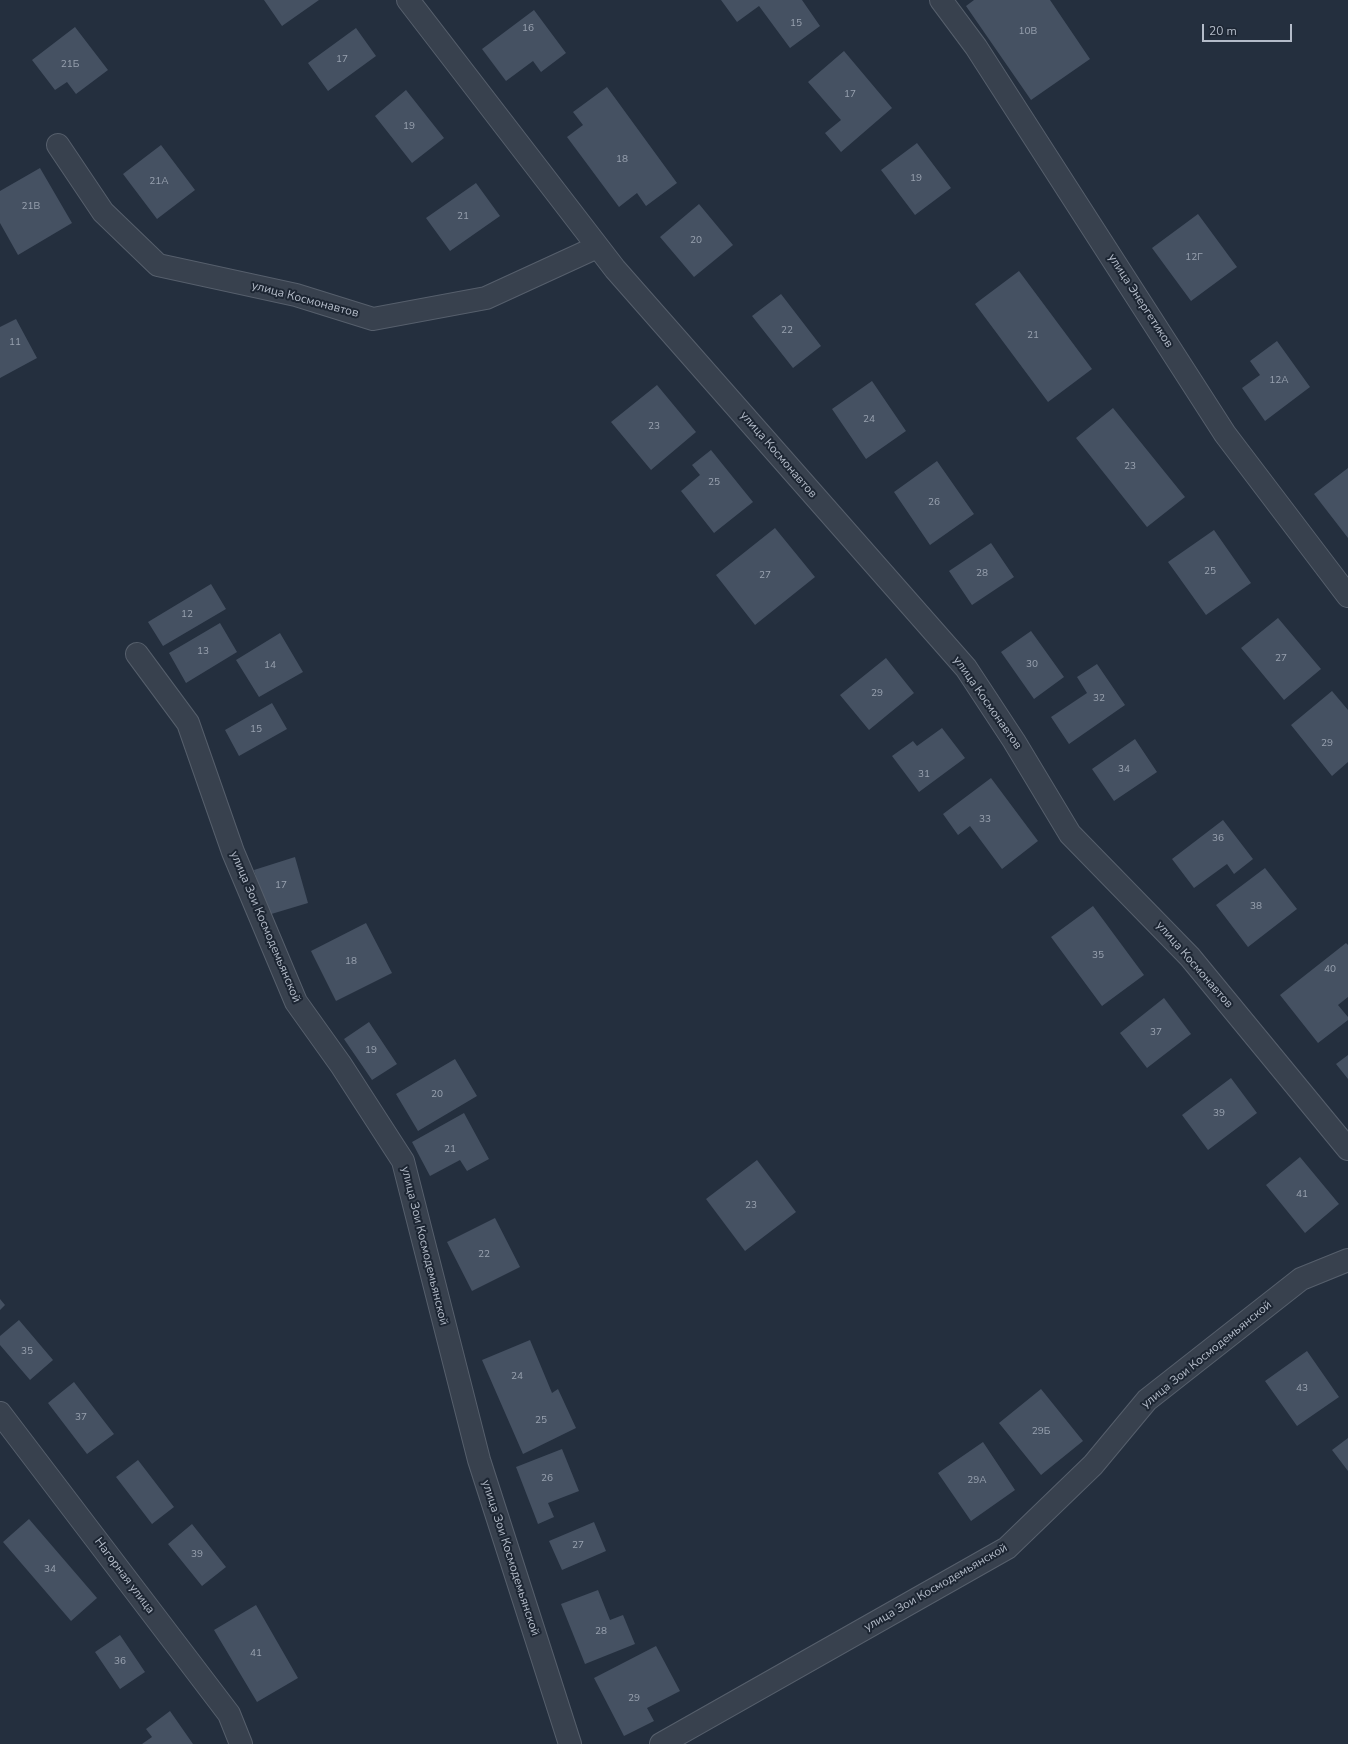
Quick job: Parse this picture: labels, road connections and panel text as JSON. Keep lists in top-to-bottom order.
{
  "streets": {
    "street": [
      "улица Космонавтов",
      "улица Энергетиков",
      "улица Зои Космодемьянской",
      "Нагорная улица"
    ]
  },
  "house_numbers": [
    "15",
    "16",
    "10В",
    "17",
    "21Б",
    "17",
    "19",
    "18",
    "19",
    "21А",
    "21В",
    "21",
    "20",
    "12Г",
    "22",
    "21",
    "11",
    "12А",
    "24",
    "23",
    "23",
    "25",
    "26",
    "25",
    "28",
    "27",
    "12",
    "13",
    "27",
    "30",
    "14",
    "29",
    "32",
    "15",
    "29",
    "34",
    "31",
    "33",
    "36",
    "17",
    "38",
    "35",
    "18",
    "40",
    "37",
    "19",
    "20",
    "39",
    "21",
    "41",
    "23",
    "22",
    "35",
    "24",
    "43",
    "37",
    "25",
    "29Б",
    "26",
    "29А",
    "27",
    "39",
    "34",
    "28",
    "41",
    "36",
    "29"
  ],
  "scale_bar": "20 m"
}
